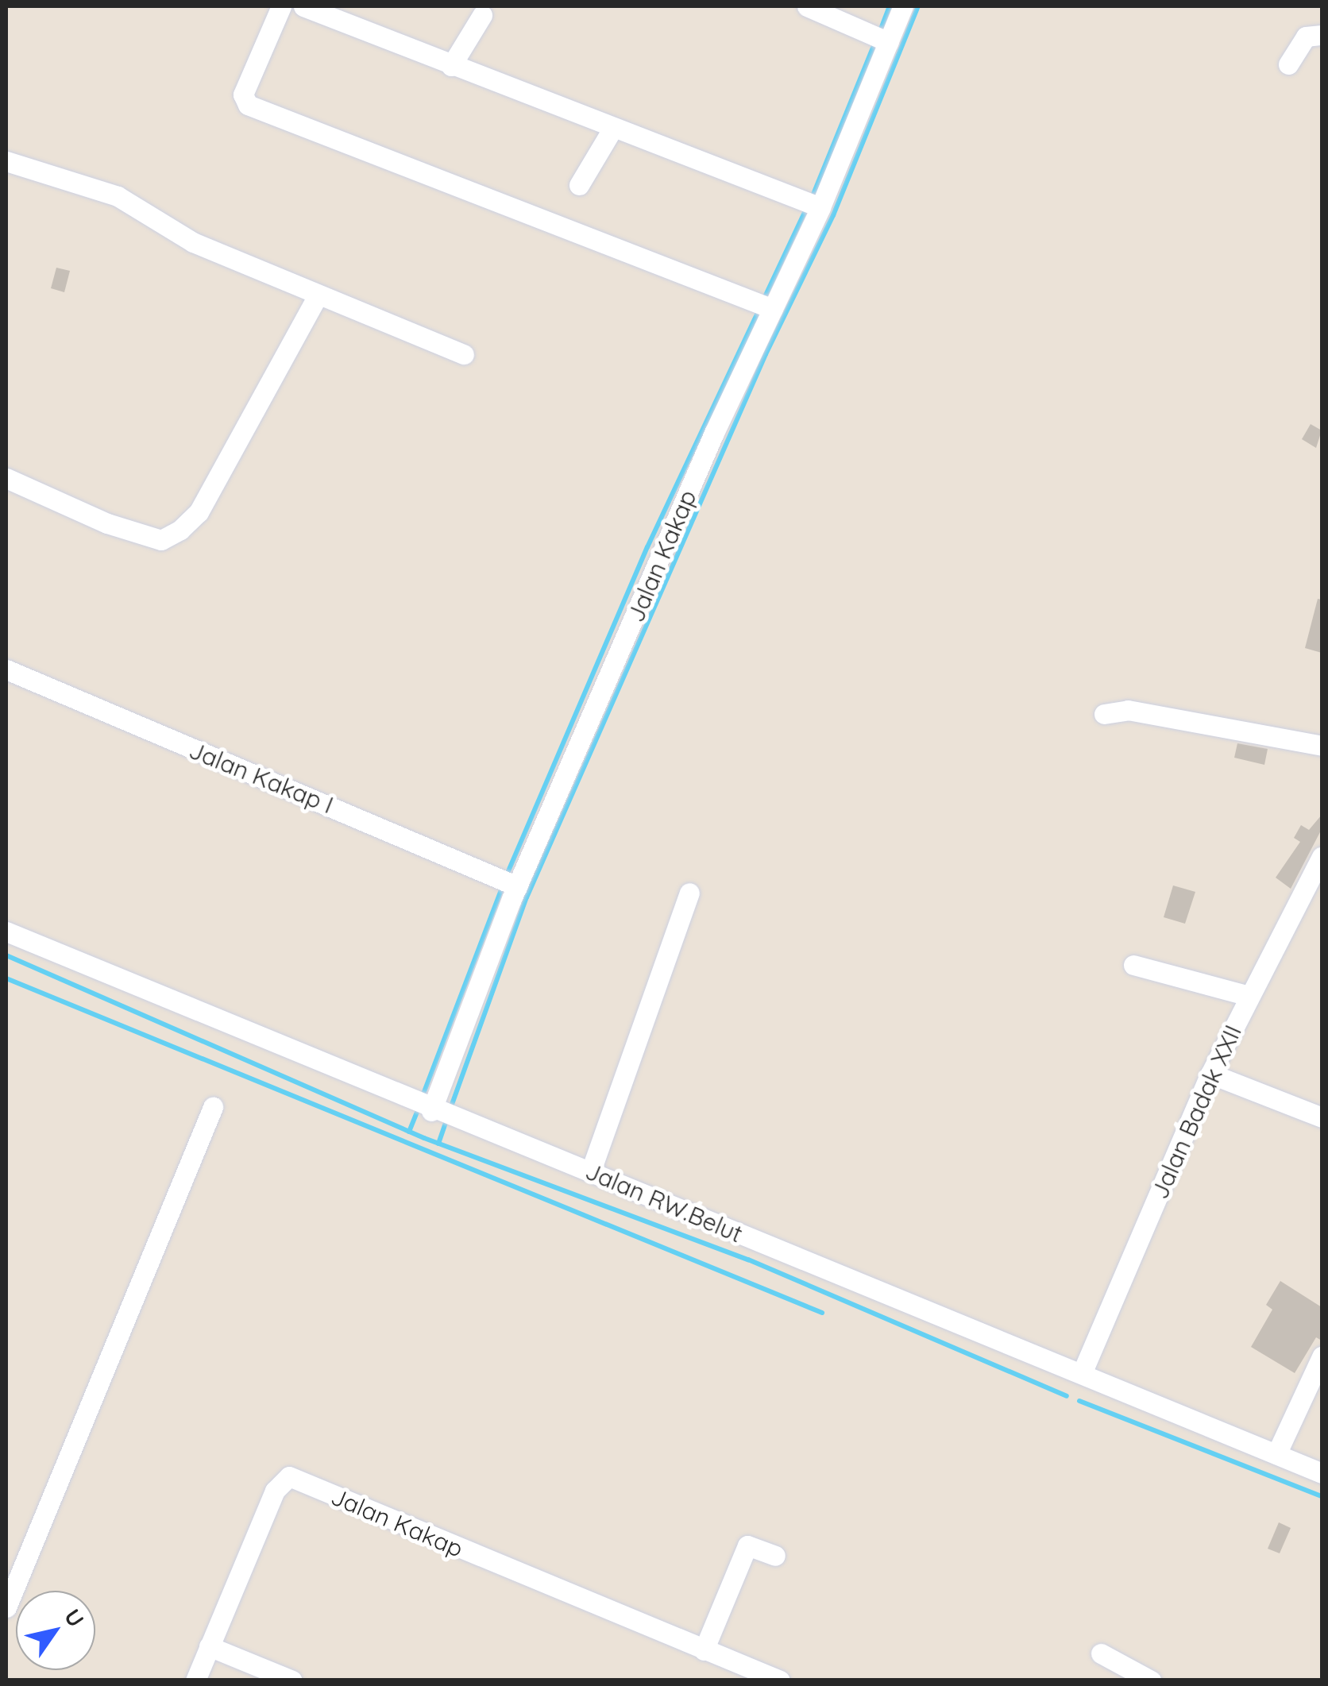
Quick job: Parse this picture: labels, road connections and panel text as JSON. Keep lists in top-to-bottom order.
{
  "streets": {
    "street": [
      "Jalan Kakap",
      "Jalan Kakap I",
      "Jalan Badak XXII",
      "Jalan RW.Belut"
    ]
  },
  "crossings": [
    ["Jalan Kakap", "Jalan Kakap I"],
    ["Jalan Kakap", "Jalan RW.Belut"],
    ["Jalan Badak XXII", "Jalan RW.Belut"]
  ],
  "north": "top right"
}
